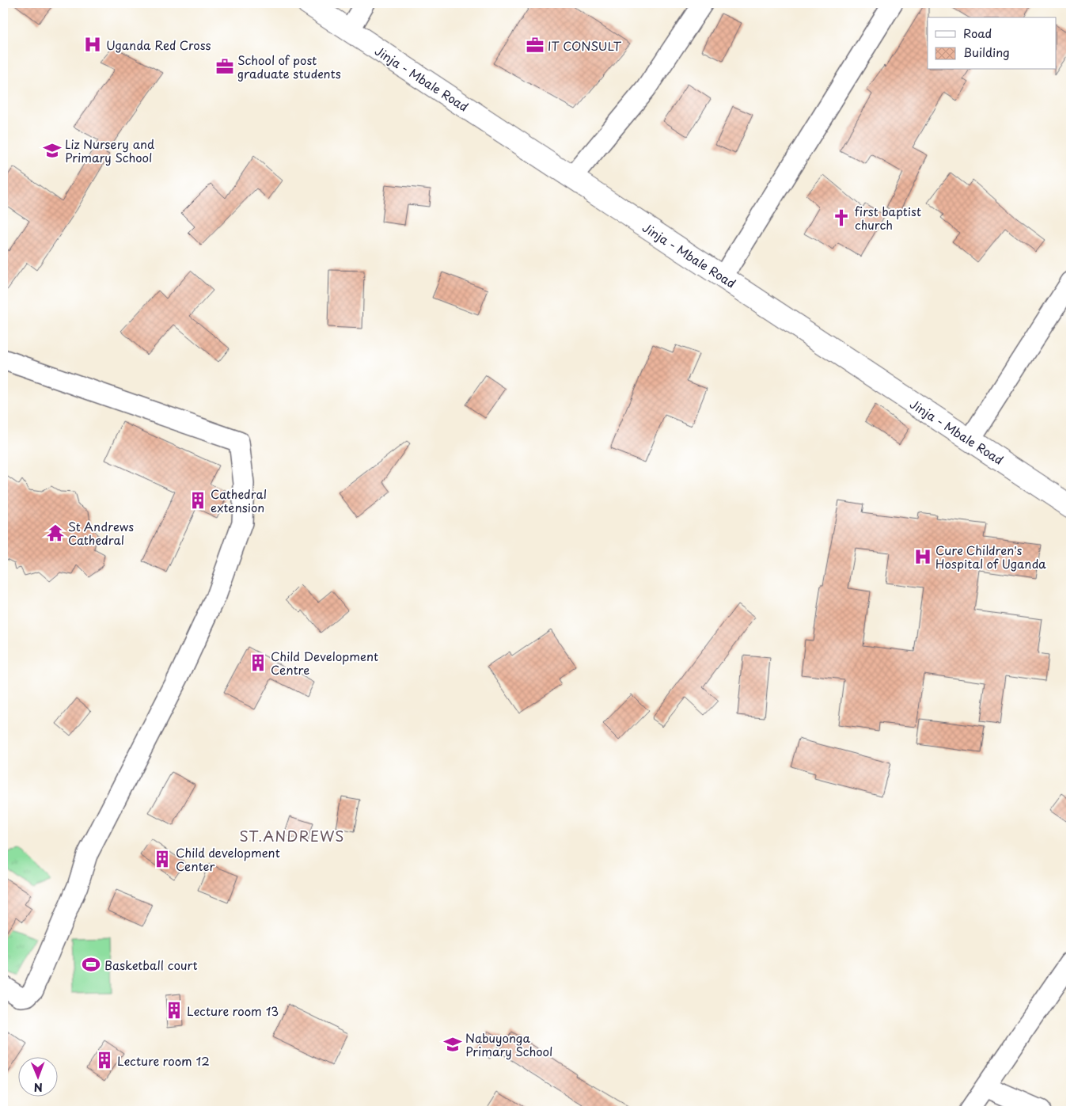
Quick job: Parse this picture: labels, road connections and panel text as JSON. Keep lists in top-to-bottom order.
{
  "streets": {
    "main road": ["Jinja - Mbale Road"]
  },
  "districts": ["ST.ANDREWS"],
  "places": {
    "hospital": ["Uganda Red Cross", "Cure Children's Hospital of Uganda"],
    "office": ["IT CONSULT", "School of post graduate students"],
    "school or university": ["Liz Nursery and Primary School", "Nabuyonga Primary School"],
    "church": ["first baptist church"],
    "building": [
      "Cathedral extension",
      "Child Development Centre",
      "Child development Center",
      "Lecture room 13",
      "Lecture room 12"
    ],
    "temple": ["St Andrews Cathedral"],
    "sports": ["Basketball court"]
  },
  "legend": ["Road", "Building"],
  "north": "bottom"
}
